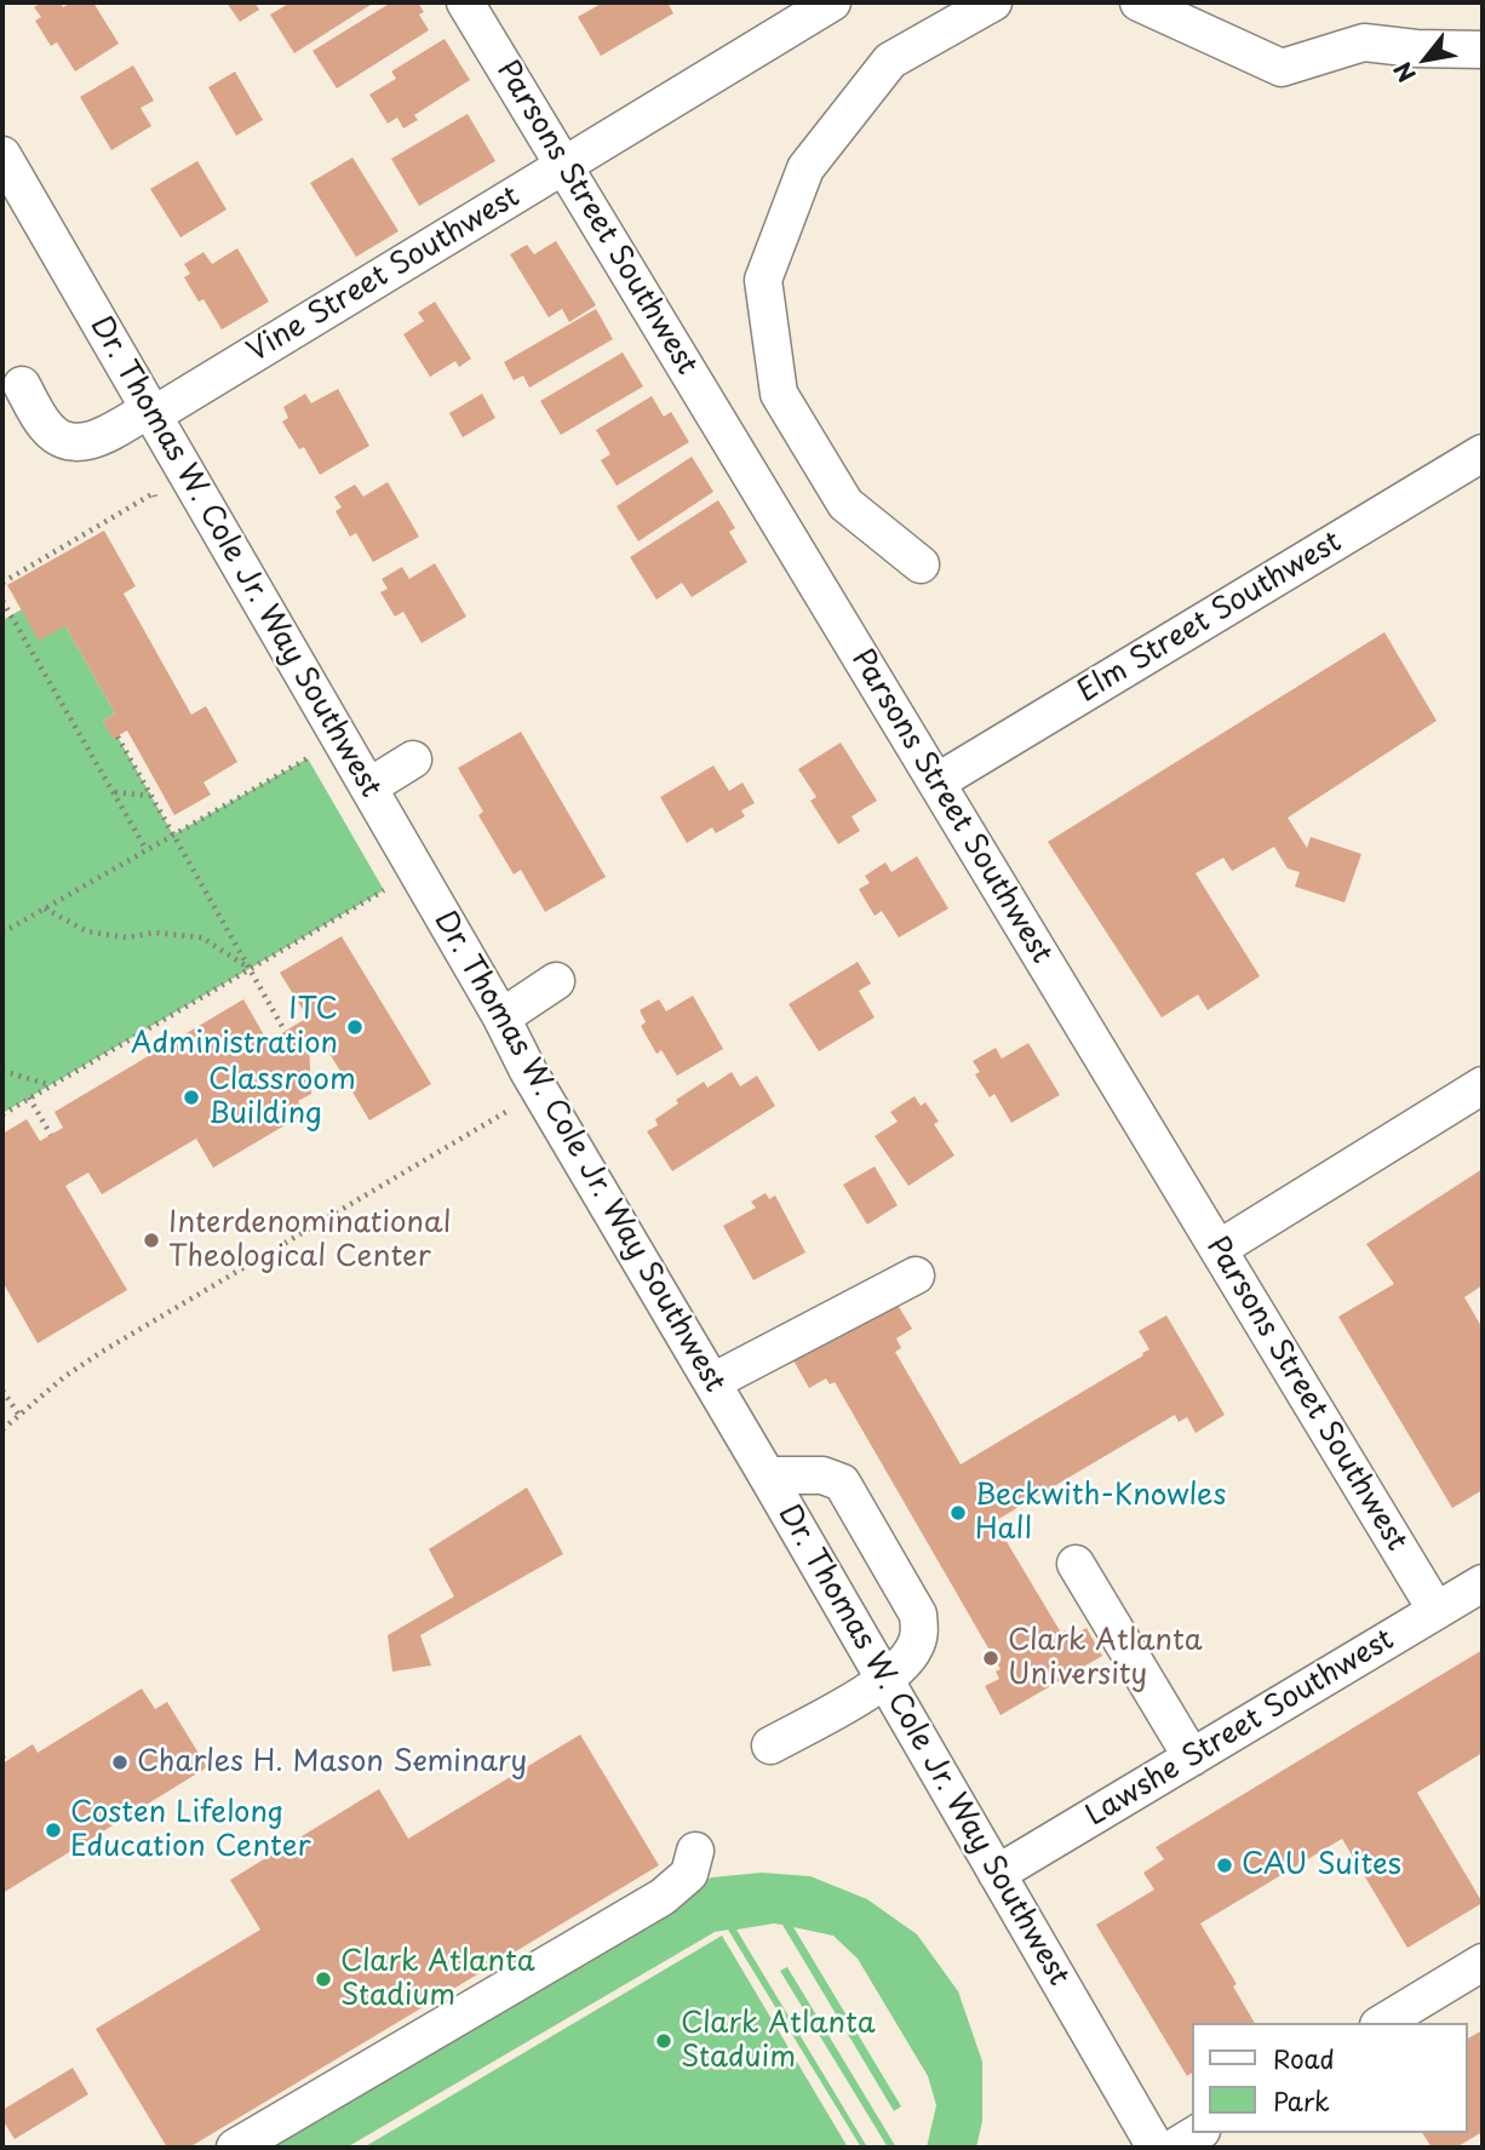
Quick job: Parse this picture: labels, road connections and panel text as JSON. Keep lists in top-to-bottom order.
{
  "streets": {
    "street": [
      "Parsons Street Southwest",
      "Vine Street Southwest",
      "Dr. Thomas W. Cole Jr. Way Southwest",
      "Elm Street Southwest",
      "Lawshe Street Southwest"
    ]
  },
  "crossings": [
    ["Parsons Street Southwest", "Vine Street Southwest"],
    ["Parsons Street Southwest", "Elm Street Southwest"],
    ["Parsons Street Southwest", "Lawshe Street Southwest"],
    ["Vine Street Southwest", "Dr. Thomas W. Cole Jr. Way Southwest"],
    ["Dr. Thomas W. Cole Jr. Way Southwest", "Lawshe Street Southwest"]
  ],
  "places": [
    "ITC Administration",
    "Classroom Building",
    "Interdenominational Theological Center",
    "Beckwith-Knowles Hall",
    "Clark Atlanta University",
    "Charles H. Mason Seminary",
    "Costen Lifelong Education Center",
    "CAU Suites",
    "Clark Atlanta Stadium",
    "Clark Atlanta Staduim"
  ],
  "legend": ["Road", "Park"],
  "north": "bottom left"
}
